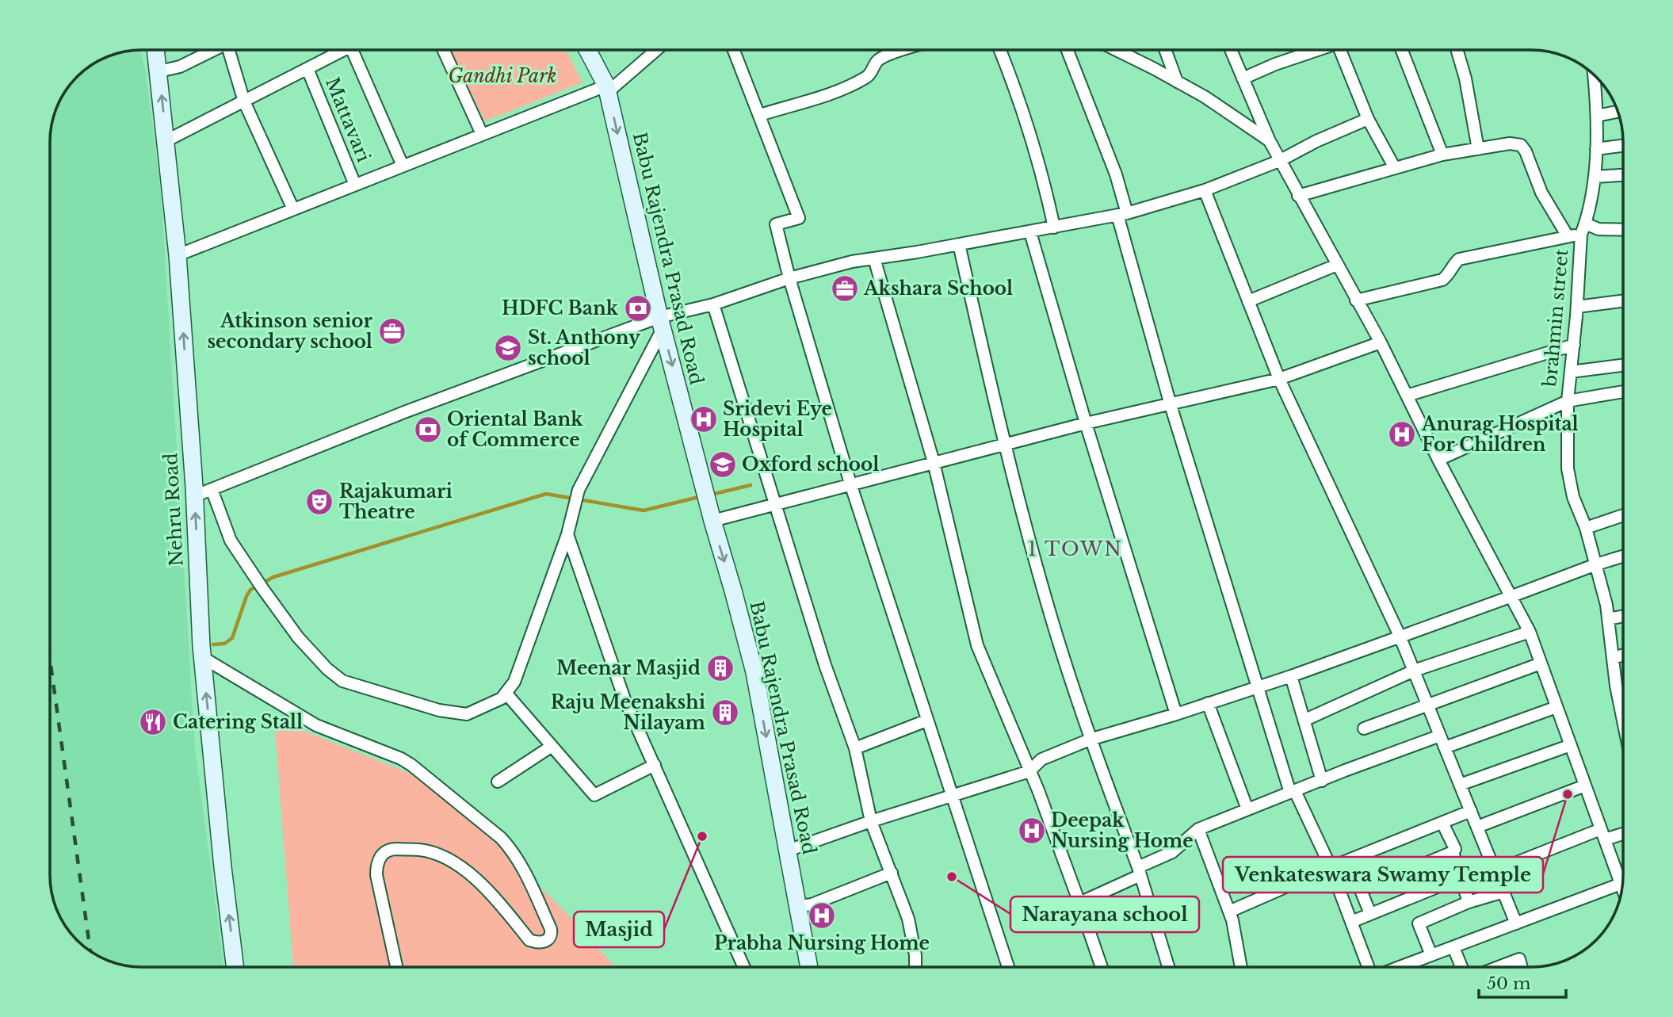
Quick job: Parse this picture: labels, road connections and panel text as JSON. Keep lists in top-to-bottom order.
{
  "streets": {
    "street": [
      "Mattavari",
      "Babu Rajendra Prasad Road",
      "brahmin street",
      "Nehru Road"
    ]
  },
  "one_way": ["Nehru Road"],
  "districts": ["1 TOWN"],
  "parks": ["Gandhi Park"],
  "places": {
    "office": ["Akshara School", "Atkinson senior secondary school"],
    "bank": ["HDFC Bank", "Oriental Bank of Commerce"],
    "school or university": ["St. Anthony school", "Oxford school"],
    "hospital": [
      "Sridevi Eye Hospital",
      "Anurag Hospital For Children",
      "Deepak Nursing Home",
      "Prabha Nursing Home"
    ],
    "theatre": ["Rajakumari Theatre"],
    "building": ["Meenar Masjid", "Raju Meenakshi Nilayam"],
    "restaurant": ["Catering Stall"],
    "other": ["Venkateswara Swamy Temple", "Masjid", "Narayana school"]
  },
  "scale_bar": "50 m"
}
